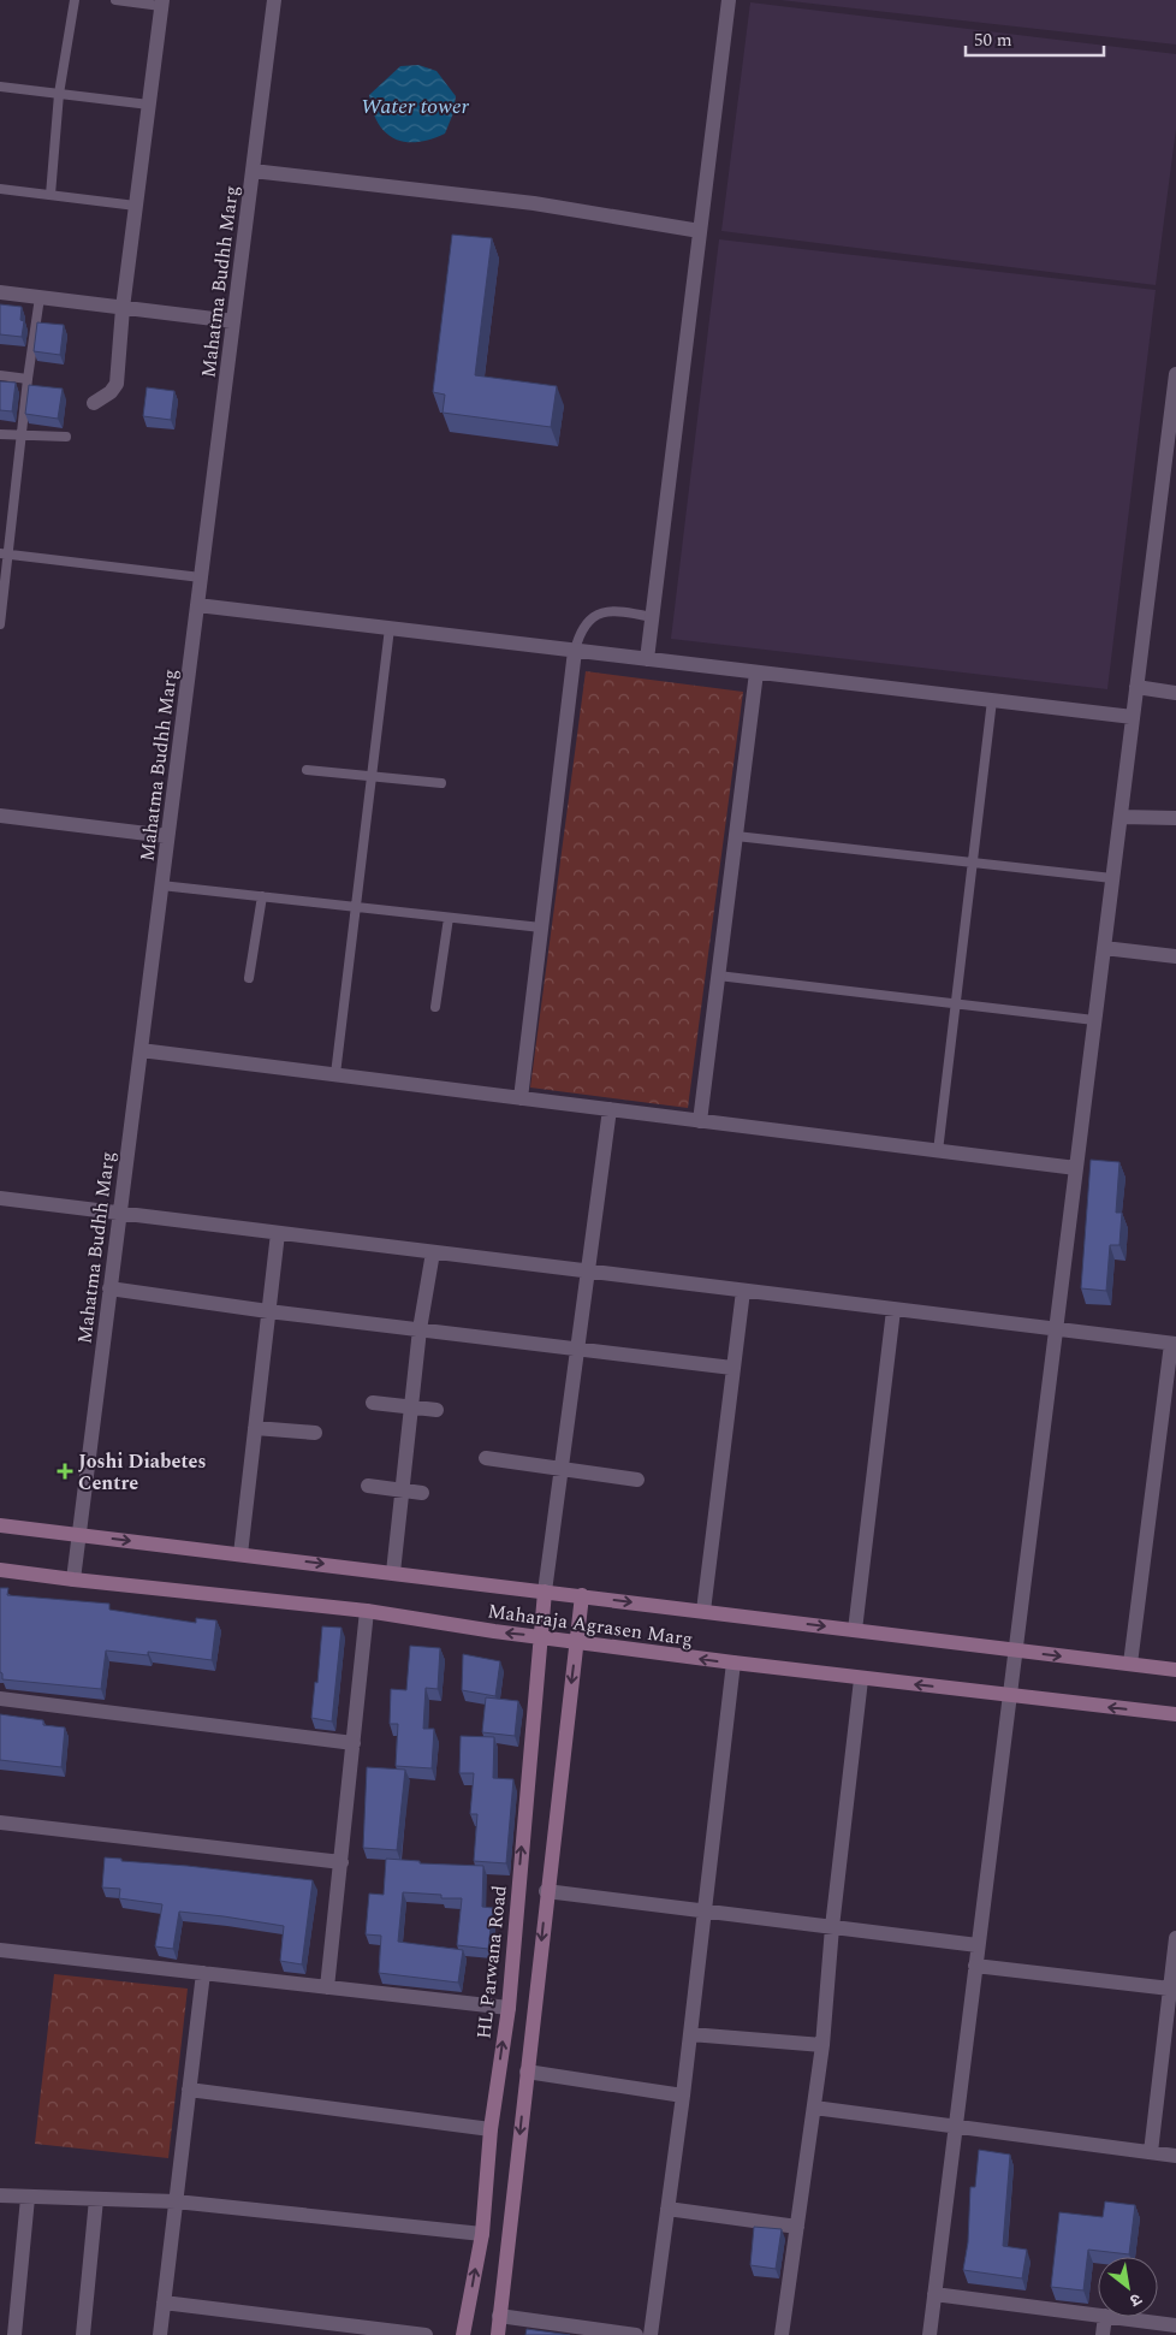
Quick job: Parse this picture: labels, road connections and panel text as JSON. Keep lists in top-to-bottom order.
{
  "streets": {
    "street": ["Mahatma Budhh Marg", "Maharaja Agrasen Marg", "HL Parwana Road"]
  },
  "crossings": [
    ["Mahatma Budhh Marg", "Maharaja Agrasen Marg"],
    ["Maharaja Agrasen Marg", "HL Parwana Road"]
  ],
  "water": ["Water tower"],
  "places": {
    "health": ["Joshi Diabetes Centre"]
  },
  "scale_bar": "50 m",
  "north": "bottom right"
}
